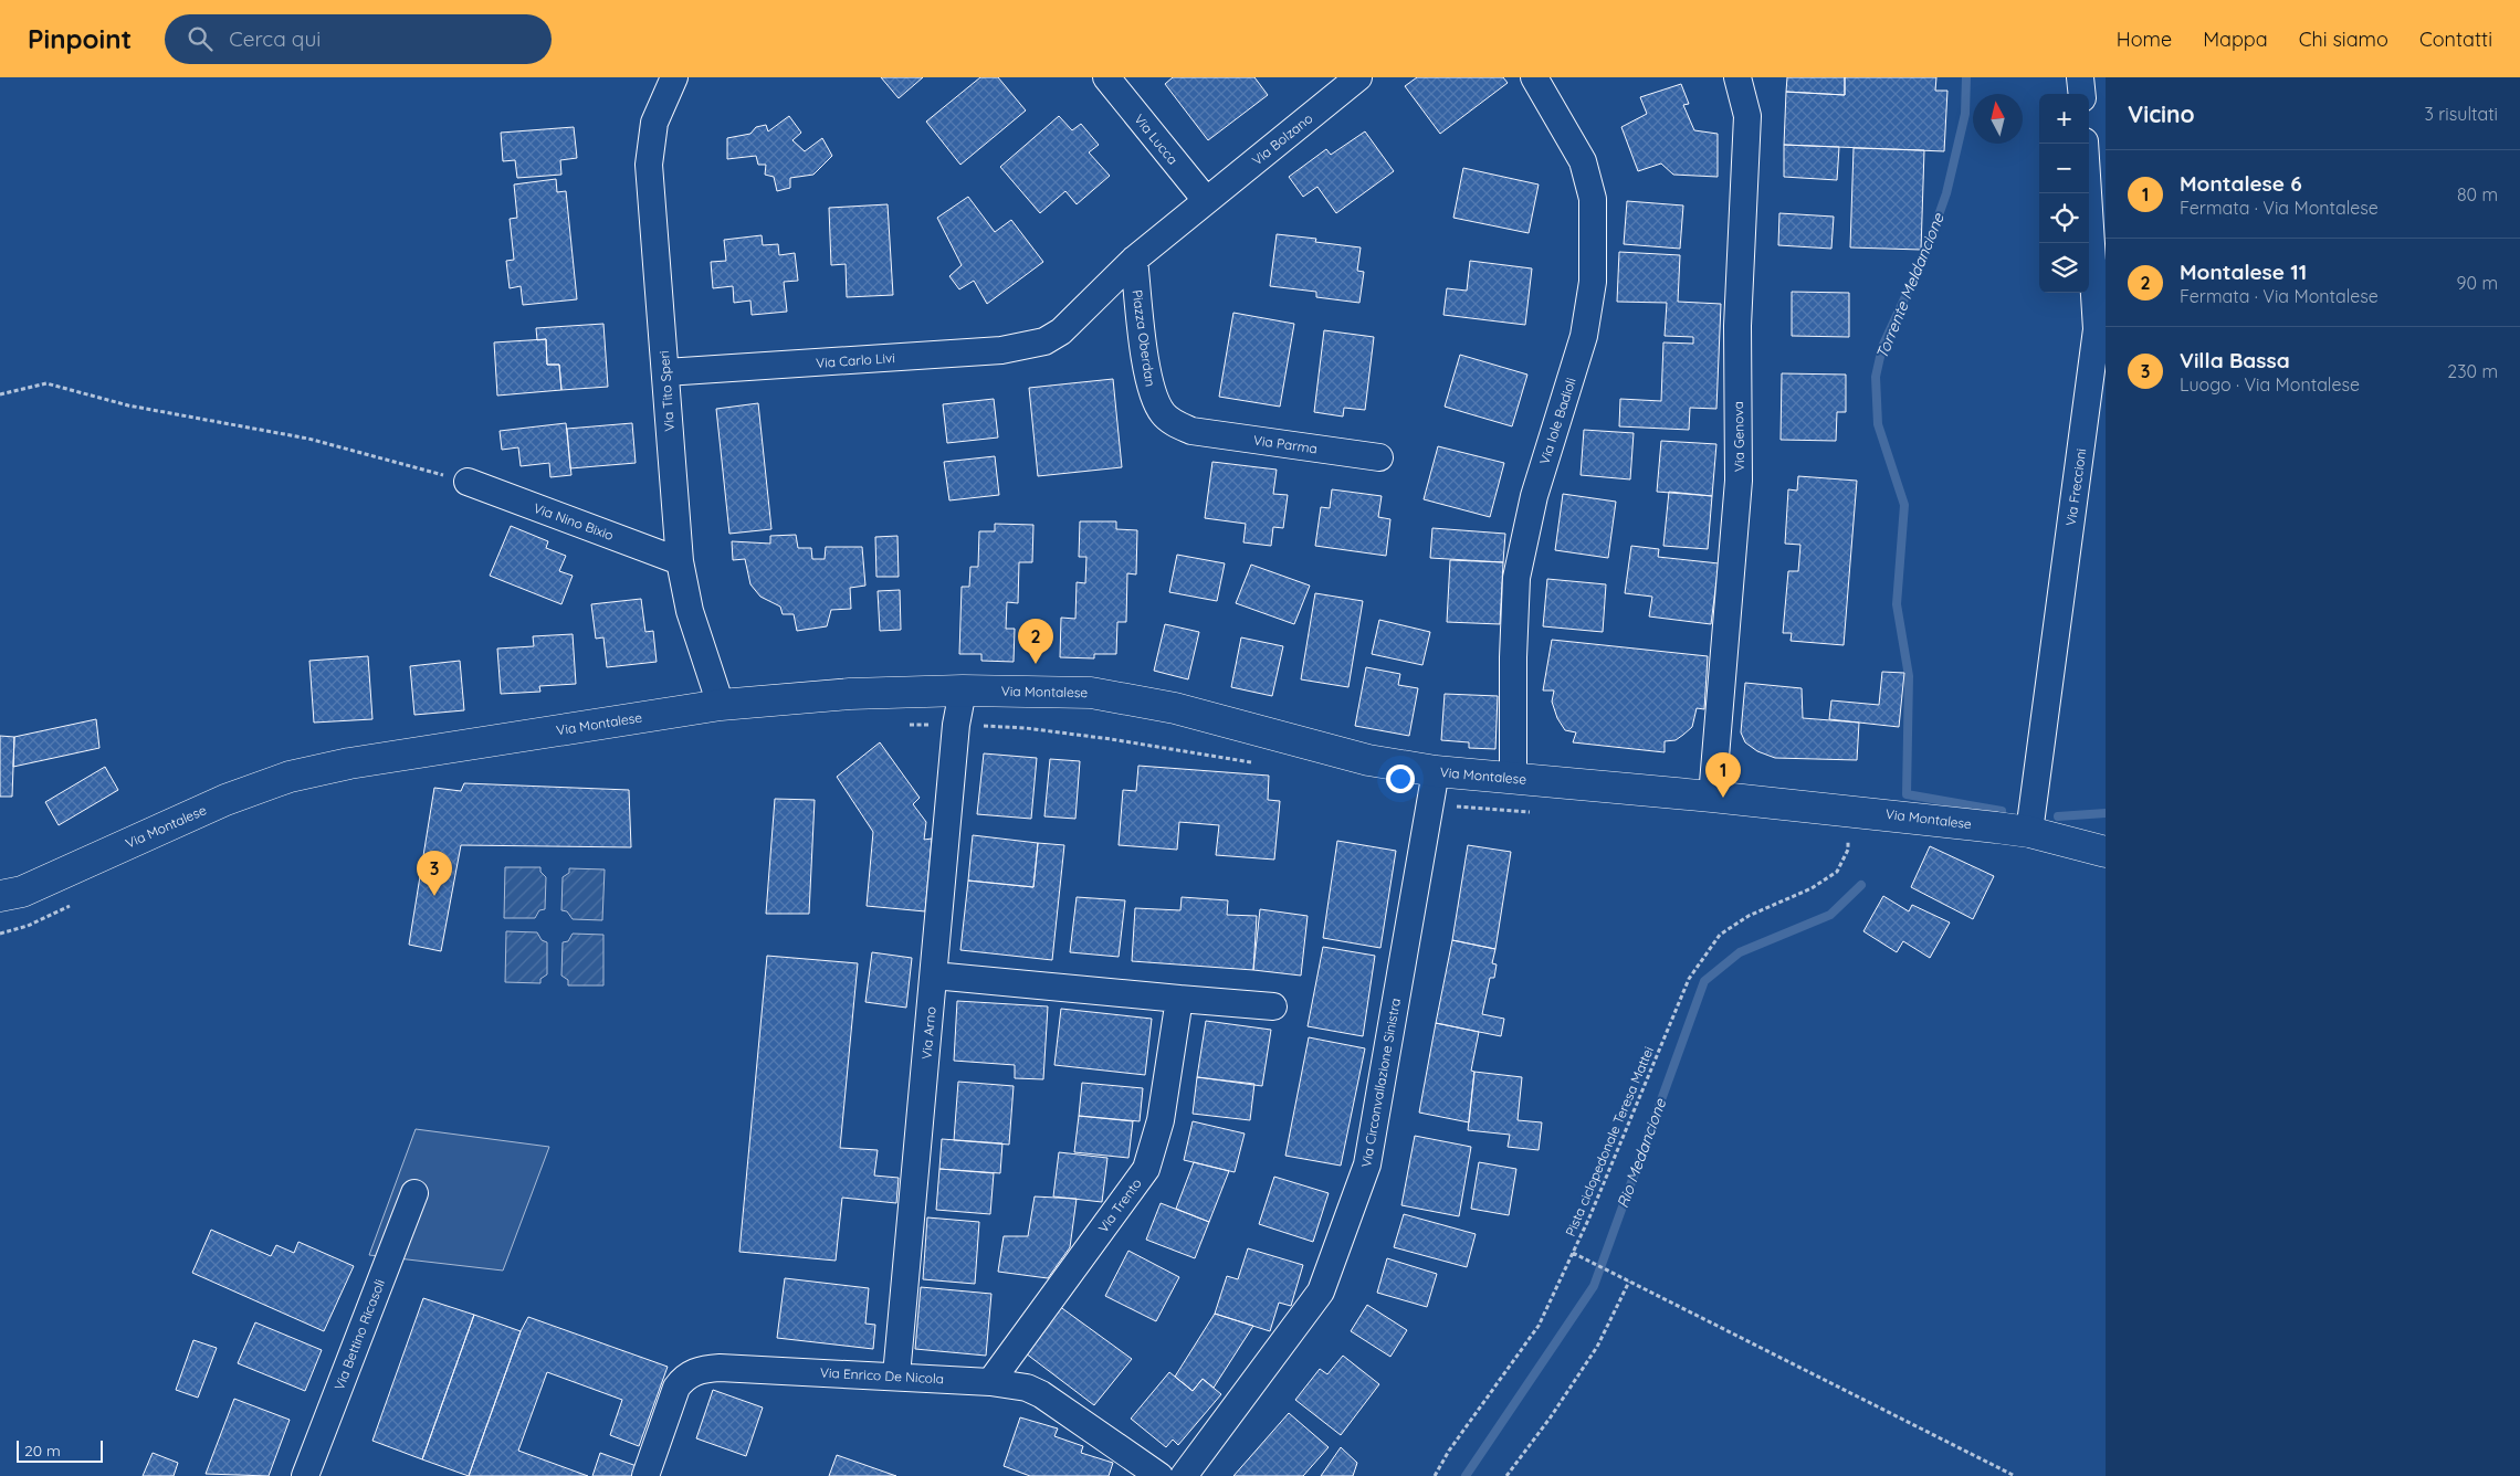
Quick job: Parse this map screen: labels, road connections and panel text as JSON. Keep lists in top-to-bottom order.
{
  "streets": {
    "street": [
      "Via Lucca",
      "Via Bolzano",
      "Piazza Oberdan",
      "Via Carlo Livi",
      "Via Tito Speri",
      "Via Iole Badioli",
      "Via Genova",
      "Via Parma",
      "Via Freccioni",
      "Via Nino Bixio",
      "Via Montalese",
      "Via Arno",
      "Via Circonvallazione Sinistra",
      "Via Trento",
      "Via Bettino Ricasoli",
      "Via Enrico De Nicola"
    ],
    "path": ["Pista ciclopedonale Teresa Mattei"]
  },
  "crossings": [
    ["Via Lucca", "Via Bolzano"],
    ["Via Lucca", "Piazza Oberdan"],
    ["Via Bolzano", "Piazza Oberdan"],
    ["Piazza Oberdan", "Via Carlo Livi"],
    ["Piazza Oberdan", "Via Parma"],
    ["Via Carlo Livi", "Via Tito Speri"],
    ["Via Tito Speri", "Via Nino Bixio"],
    ["Via Tito Speri", "Via Montalese"],
    ["Via Iole Badioli", "Via Montalese"],
    ["Via Genova", "Via Montalese"],
    ["Via Freccioni", "Via Montalese"],
    ["Via Montalese", "Via Arno"],
    ["Via Montalese", "Via Circonvallazione Sinistra"],
    ["Via Arno", "Via Enrico De Nicola"],
    ["Via Trento", "Via Enrico De Nicola"]
  ],
  "water": ["Torrente Meldancione", "Rio Medancione"],
  "scale_bar": "20 m",
  "north": "top",
  "page": {
    "header": "Pinpoint",
    "search": "Cerca qui",
    "nav": [
      "Home",
      "Mappa",
      "Chi siamo",
      "Contatti"
    ],
    "heading": ["Vicino", "3 risultati"],
    "map_buttons": ["+", "−"],
    "list": [
      {
        "mark": "1",
        "name": "Montalese 6",
        "note": "Fermata · Via Montalese",
        "value": "80 m"
      },
      {
        "mark": "2",
        "name": "Montalese 11",
        "note": "Fermata · Via Montalese",
        "value": "90 m"
      },
      {
        "mark": "3",
        "name": "Villa Bassa",
        "note": "Luogo · Via Montalese",
        "value": "230 m"
      }
    ],
    "pins": ["2", "1", "3"],
    "scale": "20 m"
  }
}
